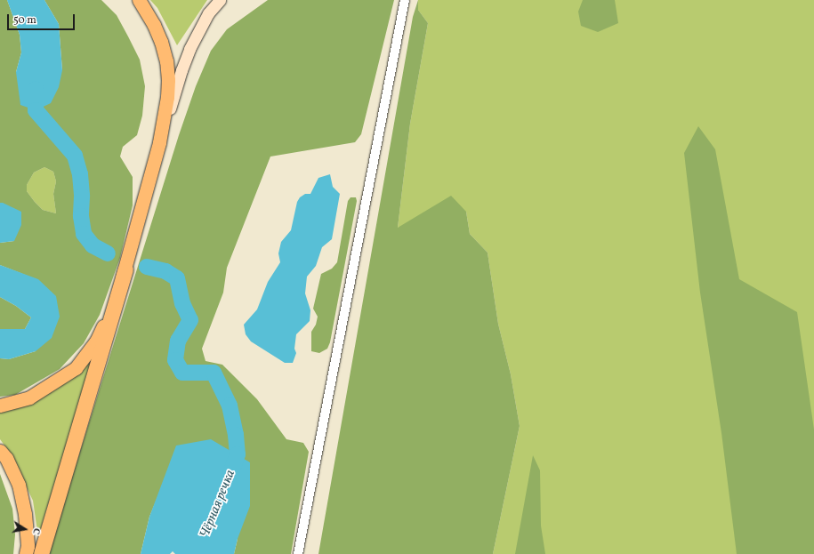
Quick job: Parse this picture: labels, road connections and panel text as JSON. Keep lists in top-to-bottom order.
{
  "water": ["Чёрная речка"],
  "scale_bar": "50 m",
  "north": "right"
}
